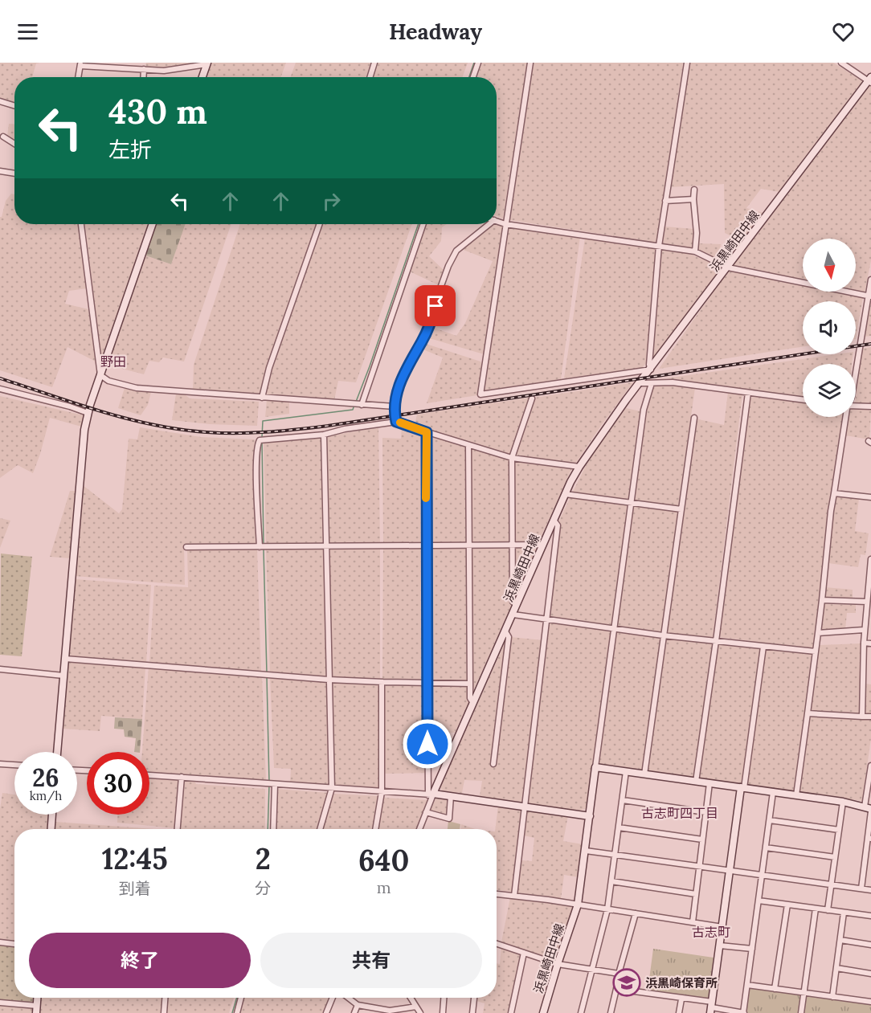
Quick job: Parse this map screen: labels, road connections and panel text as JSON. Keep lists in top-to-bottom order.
{
  "streets": {
    "main road": ["浜黒崎田中線"]
  },
  "districts": ["野田", "古志町四丁目", "古志町"],
  "places": {
    "school or university": ["浜黒崎保育所"]
  },
  "north": "bottom",
  "page": {
    "header": "Headway",
    "turn": ["430 m", "左折"],
    "speed": "26 km/h",
    "limit": "30",
    "eta": [
      "12:45",
      "到着",
      "2",
      "分",
      "640",
      "m"
    ],
    "buttons": ["終了", "共有"]
  }
}
